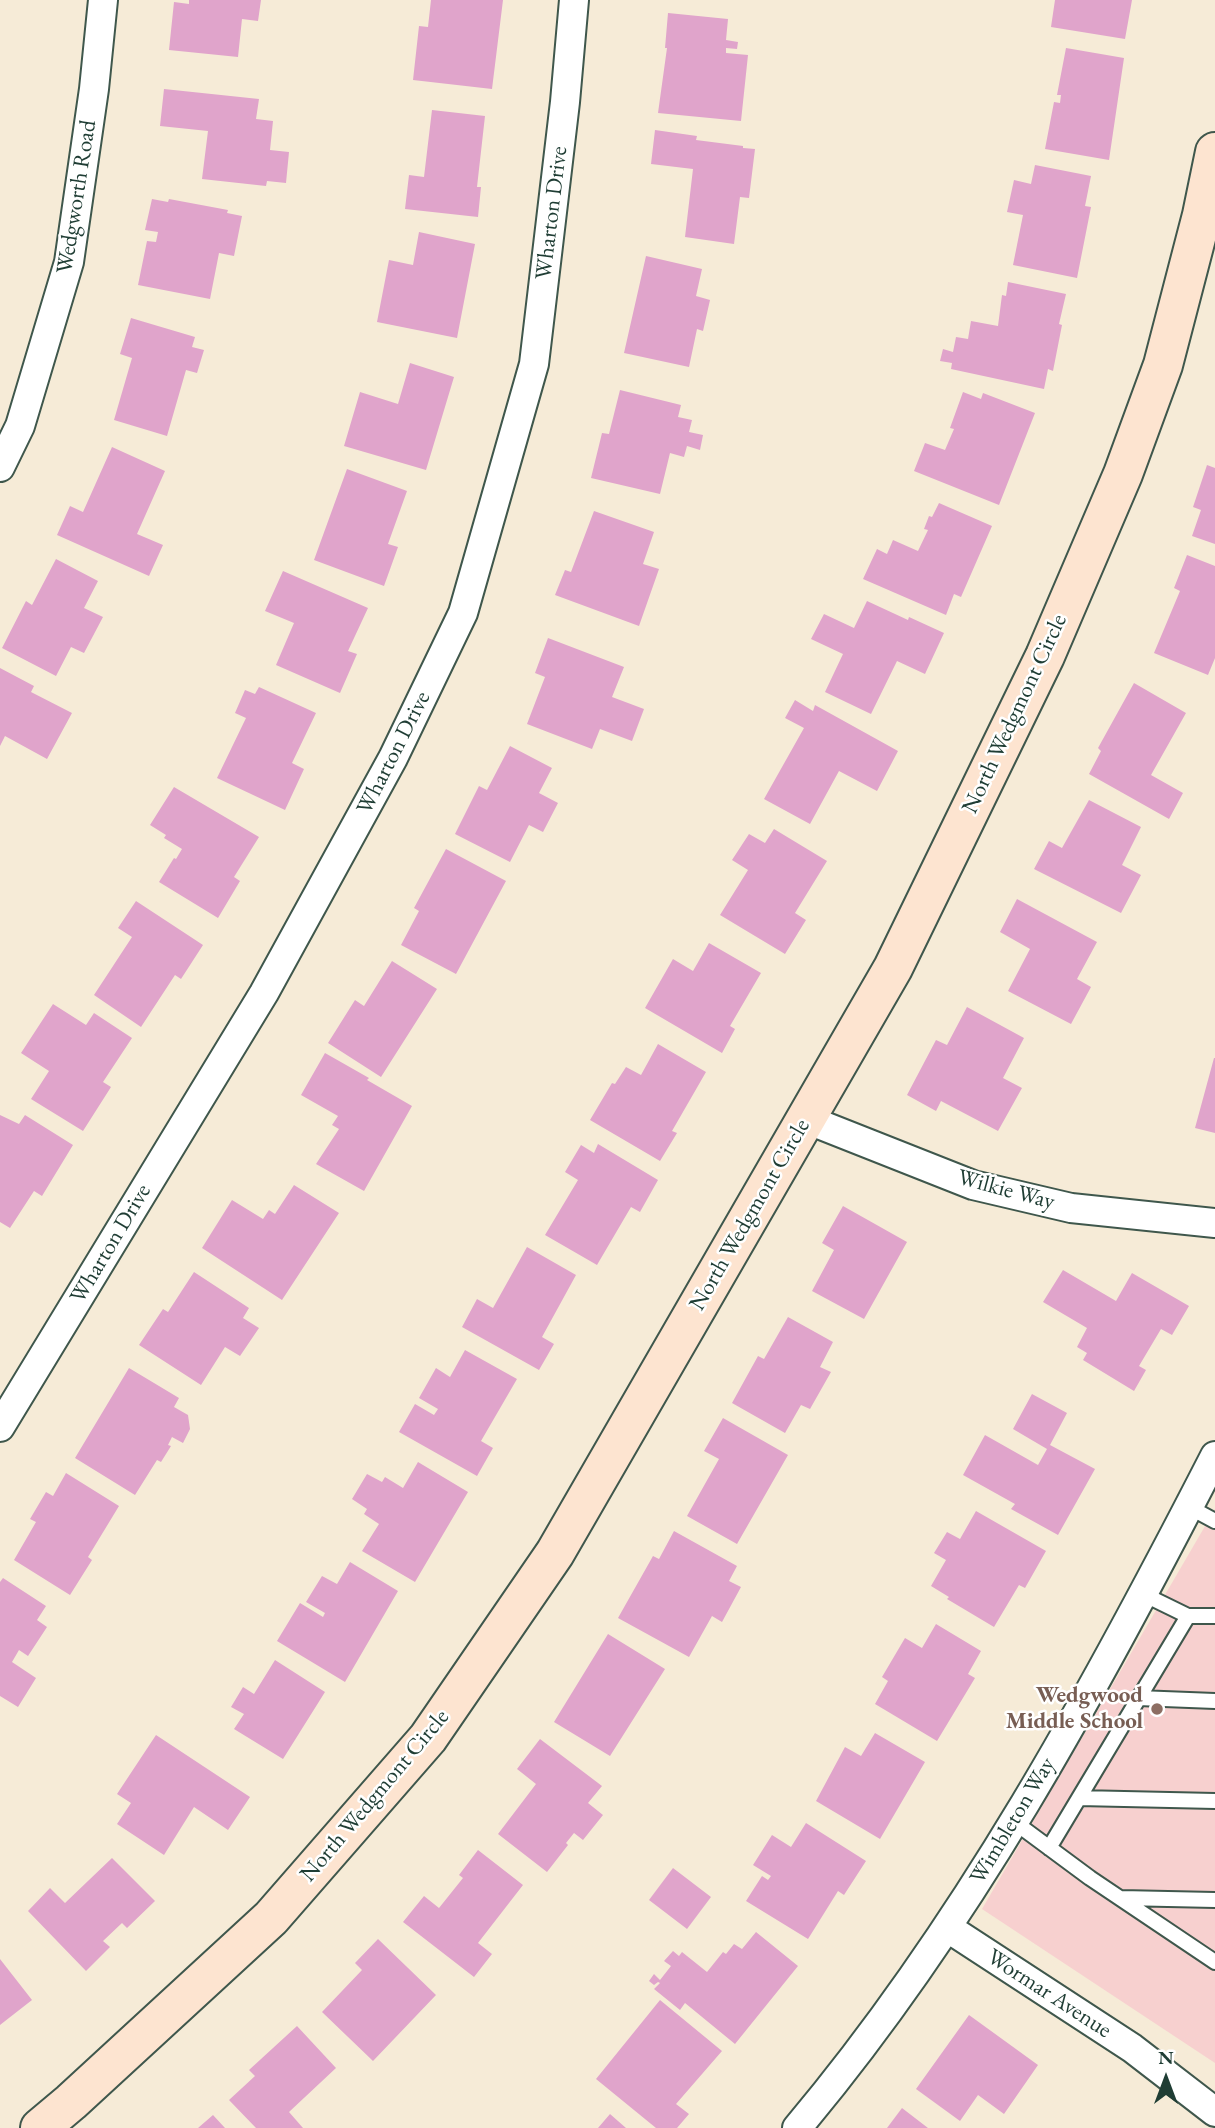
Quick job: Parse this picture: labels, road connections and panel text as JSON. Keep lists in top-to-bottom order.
{
  "streets": {
    "street": [
      "Wedgworth Road",
      "Wharton Drive",
      "North Wedgmont Circle",
      "Wilkie Way",
      "Wimbleton Way",
      "Wormar Avenue"
    ]
  },
  "crossings": [
    ["North Wedgmont Circle", "Wilkie Way"],
    ["Wimbleton Way", "Wormar Avenue"]
  ],
  "places": ["Wedgwood Middle School"],
  "north": "top"
}
